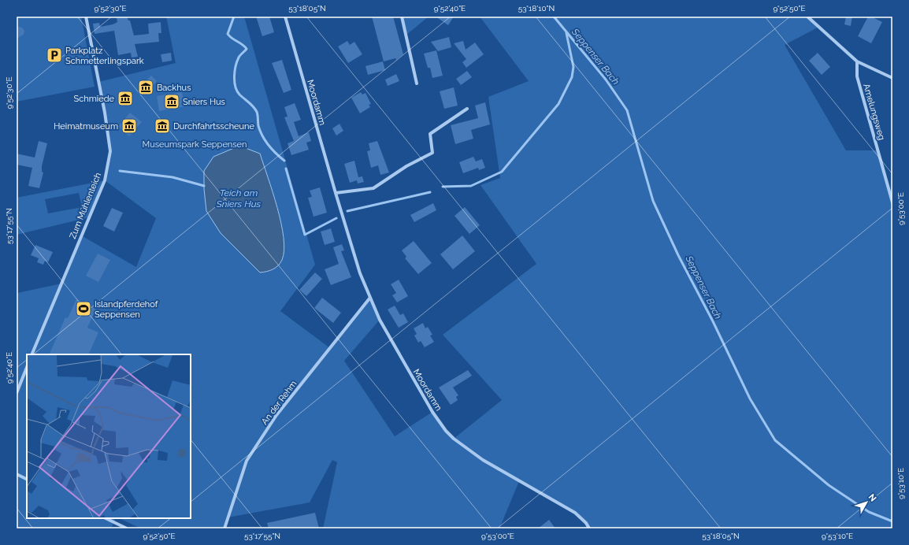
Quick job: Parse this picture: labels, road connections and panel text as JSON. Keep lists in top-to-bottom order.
{
  "streets": {
    "street": [
      "Moordamm",
      "Amelungsweg",
      "Zum Mühlenteich",
      "An der Rehm"
    ]
  },
  "crossings": [
    ["Moordamm", "An der Rehm"]
  ],
  "water": ["Seppenser Bach", "Teich am Sniers Hus"],
  "parks": ["Museumspark Seppensen"],
  "places": {
    "parking": ["Parkplatz Schmetterlingspark"],
    "museum": [
      "Backhus",
      "Schmiede",
      "Sniers Hus",
      "Heimatmuseum",
      "Durchfahrtsscheune"
    ],
    "sports": ["Islandpferdehof Seppensen"]
  },
  "north": "top right",
  "coordinates": [
    "9°52'30\"E",
    "53°18'05\"N",
    "9°52'40\"E",
    "53°18'10\"N",
    "9°52'50\"E",
    "9°53'00\"E",
    "53°17'55\"N",
    "9°53'10\"E"
  ]
}
